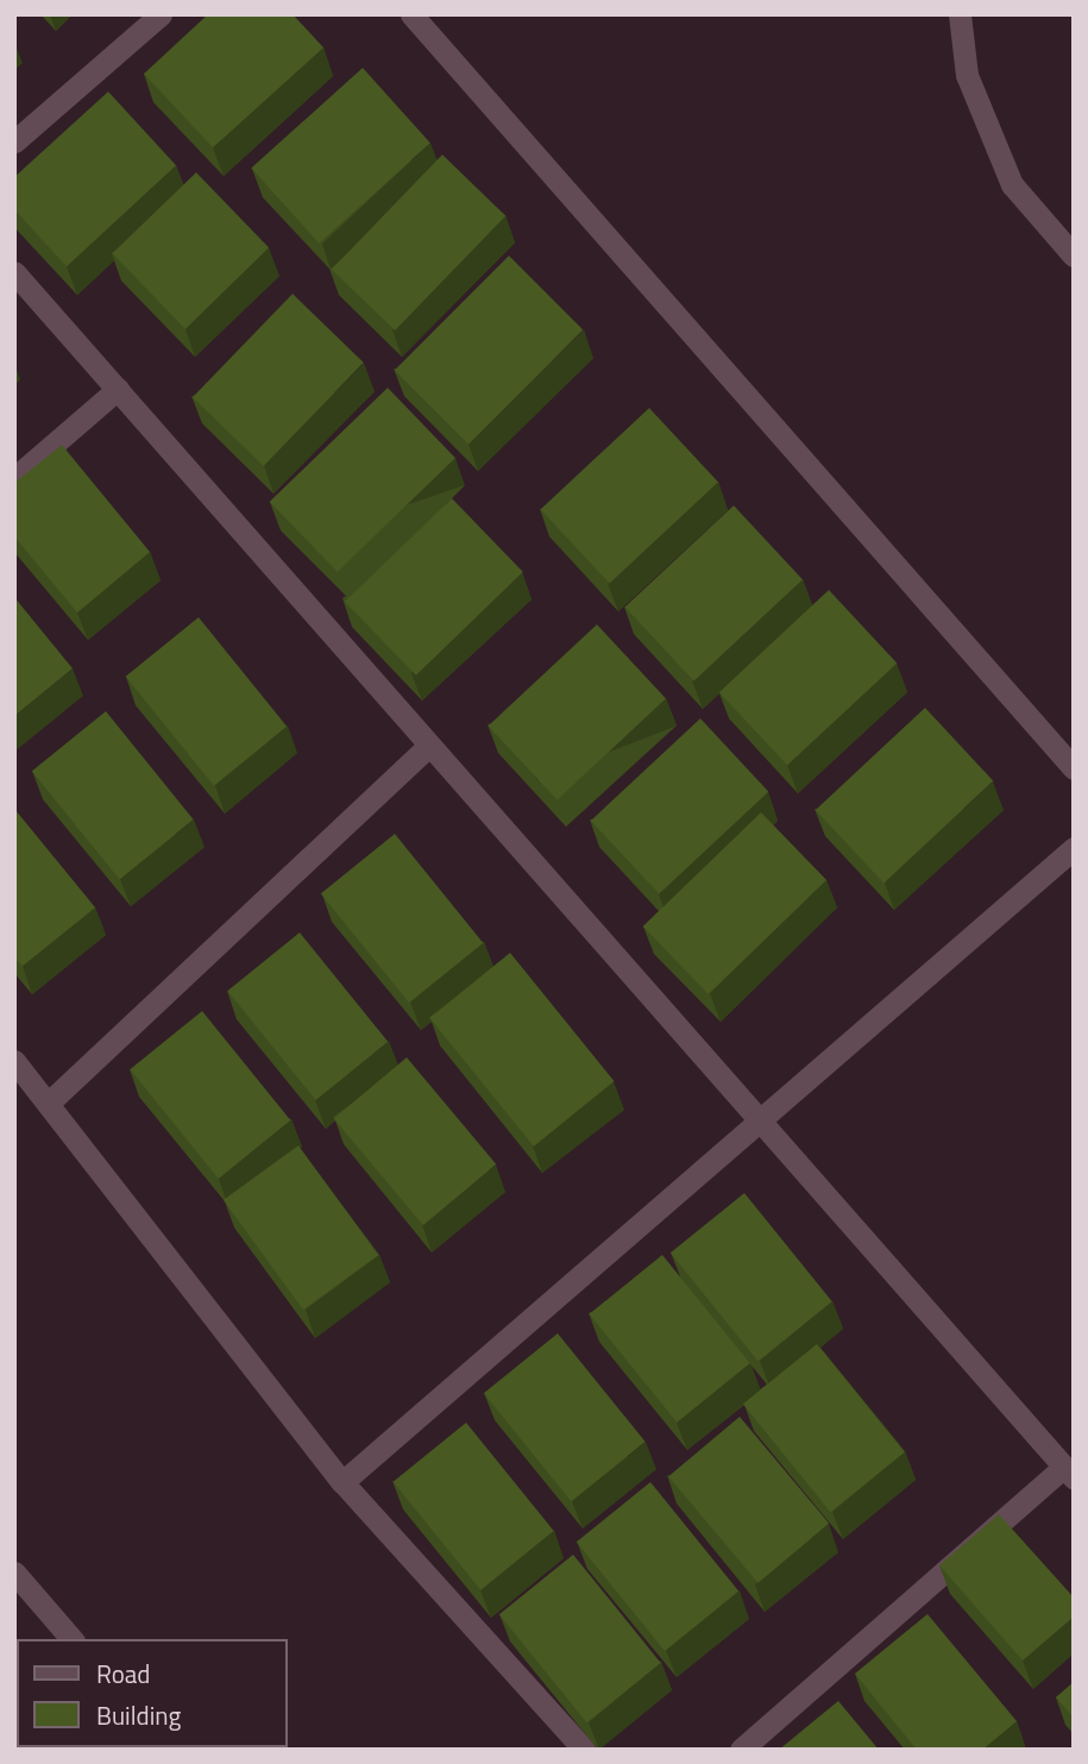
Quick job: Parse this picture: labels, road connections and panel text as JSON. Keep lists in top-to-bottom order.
{
  "legend": ["Road", "Building"]
}
